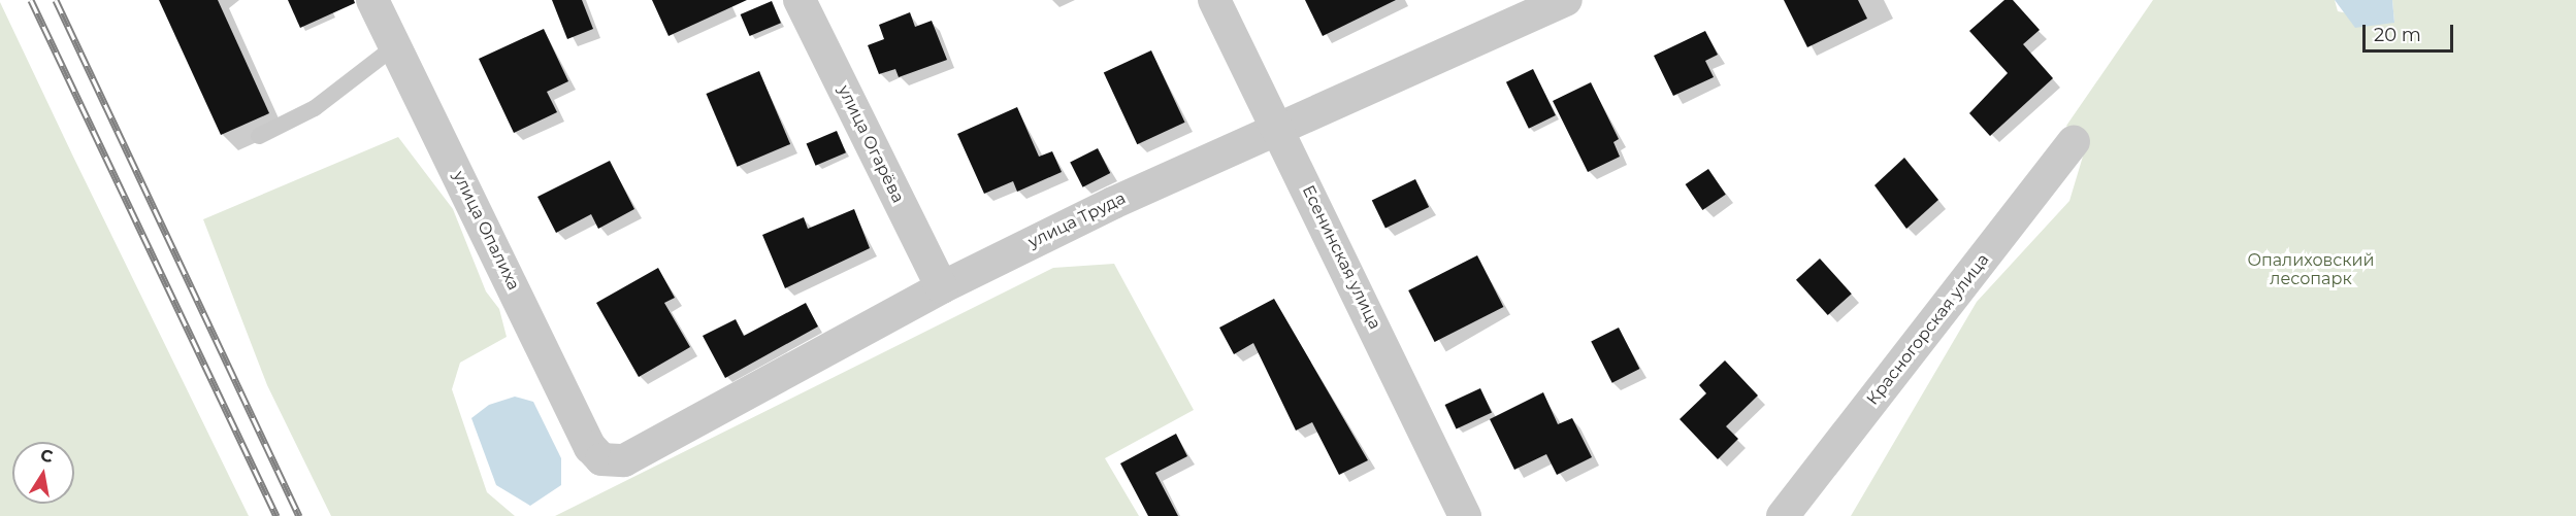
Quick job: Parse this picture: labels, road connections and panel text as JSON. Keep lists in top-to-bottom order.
{
  "streets": {
    "street": [
      "улица Огарёва",
      "улица Труда",
      "улица Опалиха",
      "Есенинская улица",
      "Красногорская улица"
    ]
  },
  "crossings": [
    ["улица Огарёва", "улица Труда"],
    ["улица Труда", "улица Опалиха"],
    ["улица Труда", "Есенинская улица"]
  ],
  "parks": ["Опалиховский лесопарк"],
  "scale_bar": "20 m",
  "north": "top"
}
